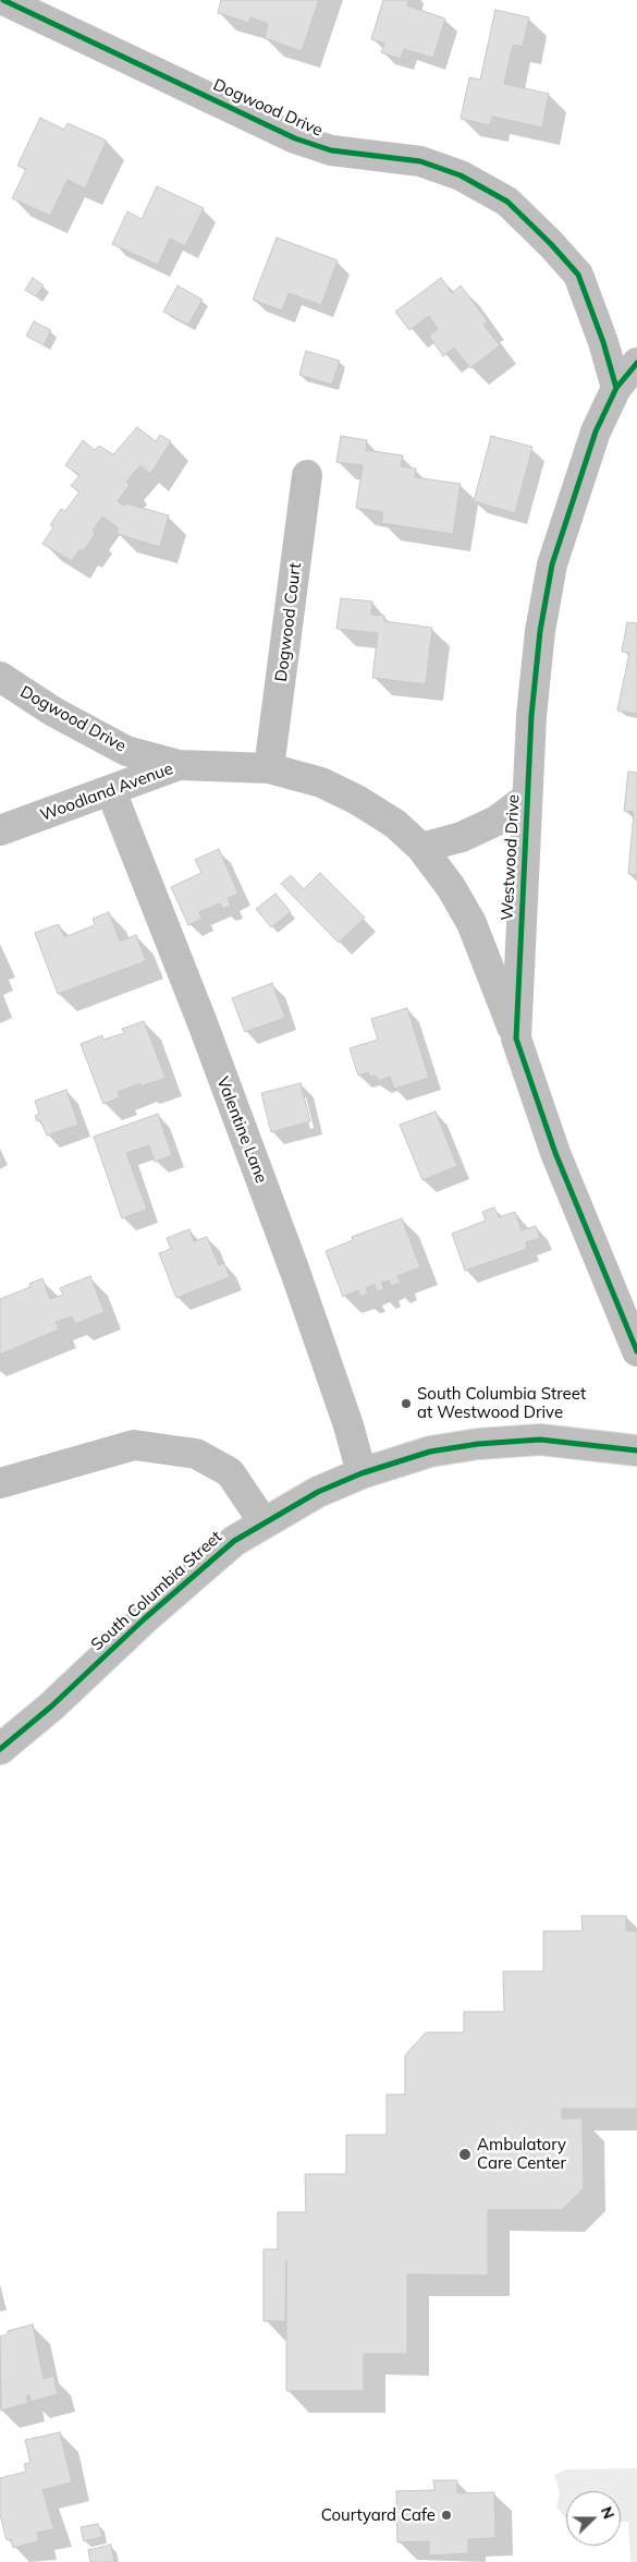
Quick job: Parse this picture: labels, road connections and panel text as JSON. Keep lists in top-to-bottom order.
{
  "streets": {
    "street": [
      "Dogwood Drive",
      "Dogwood Court",
      "Woodland Avenue",
      "Westwood Drive",
      "Valentine Lane",
      "South Columbia Street"
    ]
  },
  "crossings": [
    ["Dogwood Drive", "Woodland Avenue"],
    ["Dogwood Drive", "Westwood Drive"],
    ["Dogwood Court", "Woodland Avenue"],
    ["Woodland Avenue", "Westwood Drive"],
    ["Woodland Avenue", "Valentine Lane"],
    ["Valentine Lane", "South Columbia Street"]
  ],
  "places": ["South Columbia Street at Westwood Drive", "Ambulatory Care Center", "Courtyard Cafe"],
  "north": "right"
}
